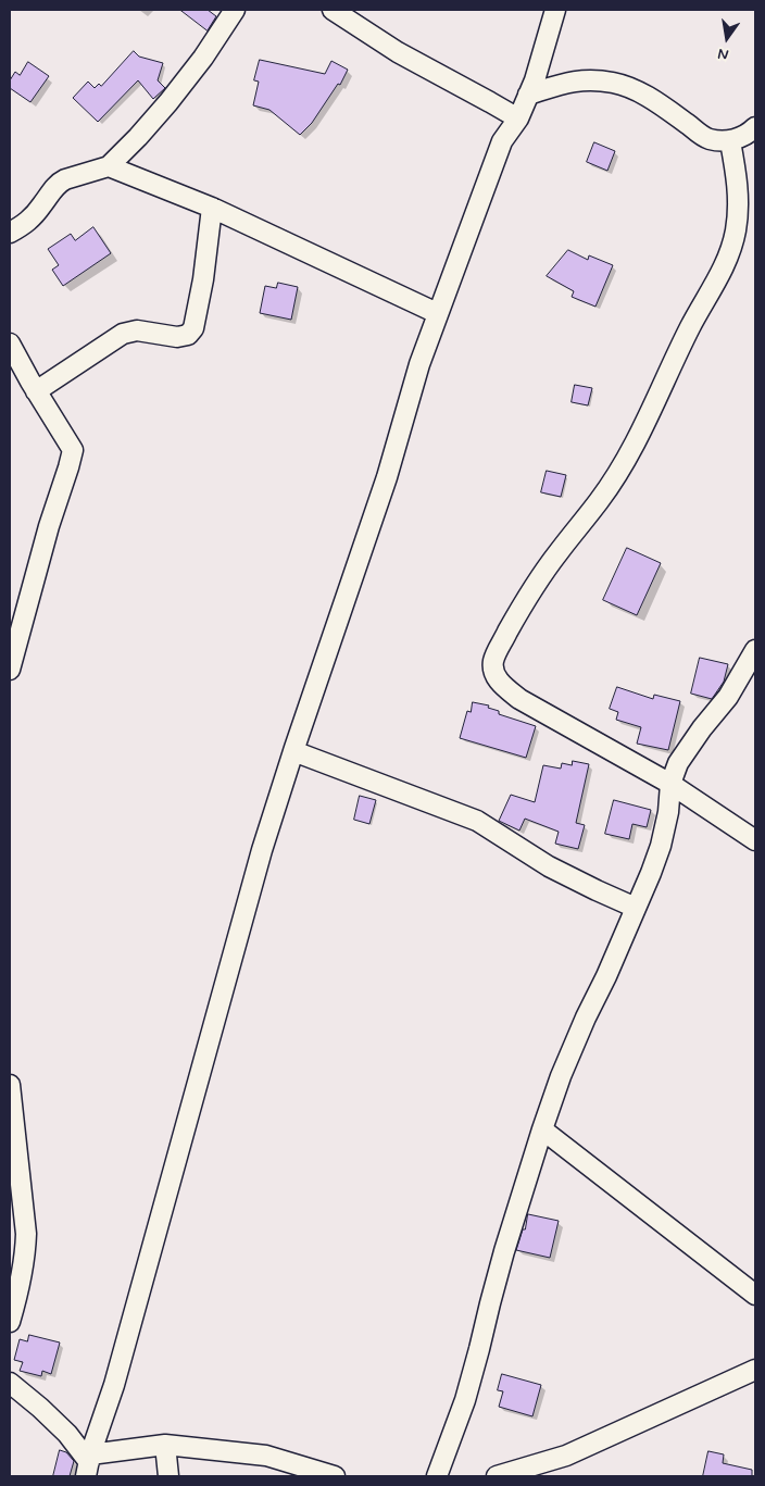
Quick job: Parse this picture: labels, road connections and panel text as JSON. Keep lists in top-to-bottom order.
{
  "north": "bottom"
}
